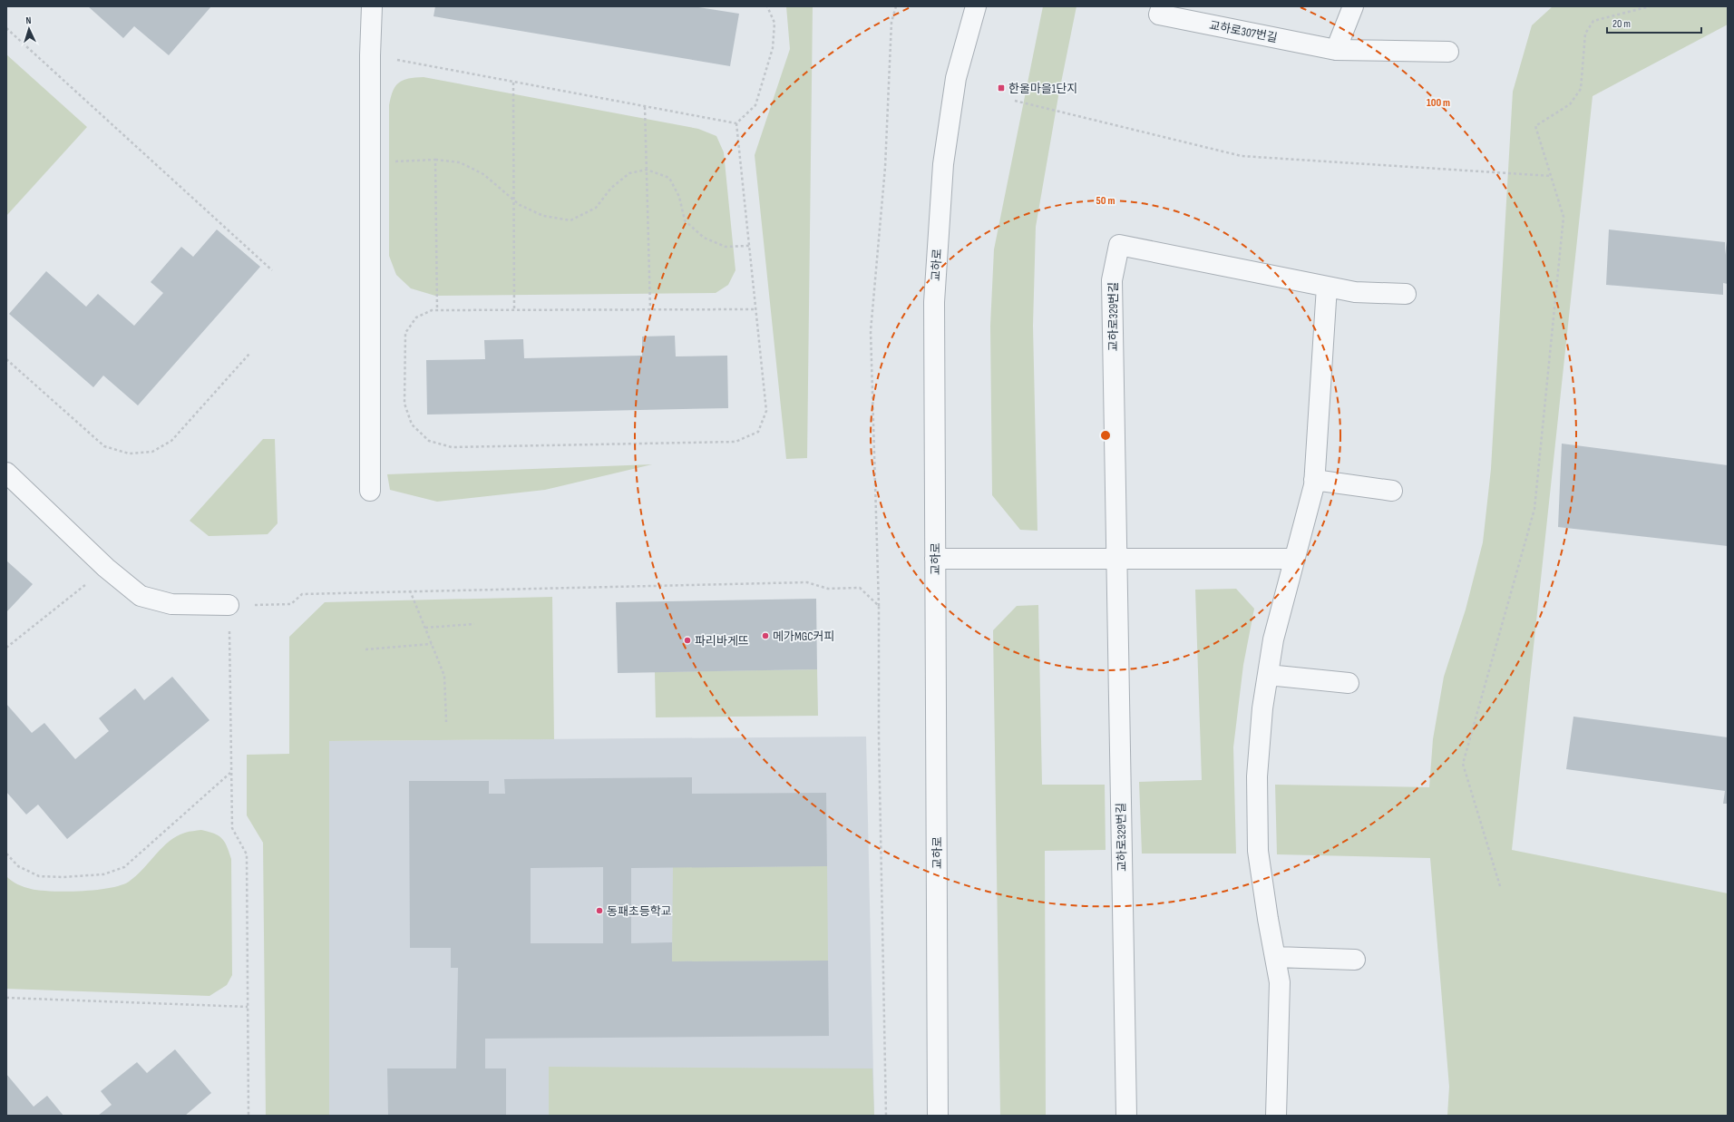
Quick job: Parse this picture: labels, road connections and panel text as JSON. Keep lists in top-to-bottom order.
{
  "streets": {
    "street": ["교하로307번길", "교하로", "교하로329번길"]
  },
  "places": {
    "transit": ["한울마을1단지"],
    "other": ["메가MGC커피", "파리바게뜨", "동패초등학교"]
  },
  "scale_bar": "20 m",
  "north": "top",
  "rings": ["100 m", "50 m"]
}
